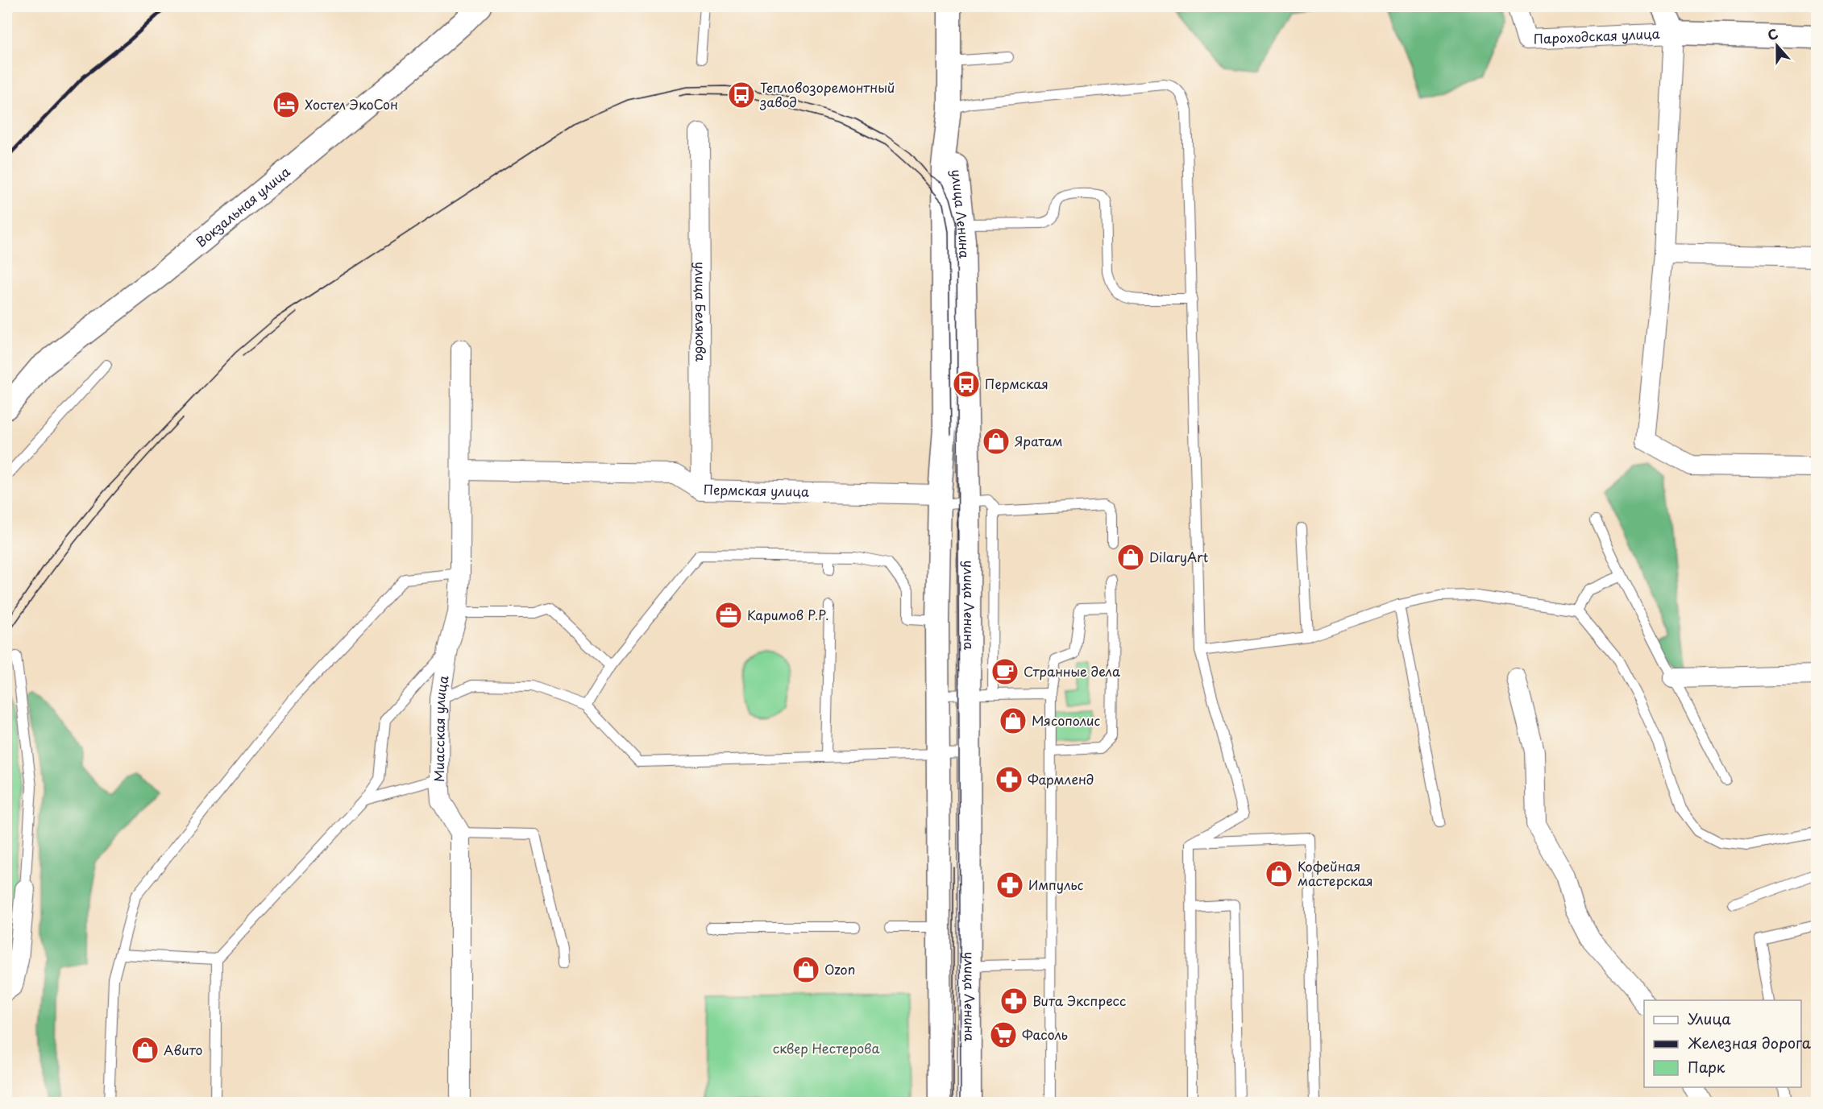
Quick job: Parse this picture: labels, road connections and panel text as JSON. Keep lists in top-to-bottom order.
{
  "streets": {
    "street": [
      "Пароходская улица",
      "Вокзальная улица",
      "улица Ленина",
      "улица Белякова",
      "Пермская улица",
      "Миасская улица"
    ]
  },
  "crossings": [
    ["улица Ленина", "Пермская улица"],
    ["улица Белякова", "Пермская улица"],
    ["Пермская улица", "Миасская улица"]
  ],
  "parks": ["сквер Нестерова"],
  "places": {
    "bus stop": ["Тепловозоремонтный завод", "Пермская"],
    "hotel": ["Хостел ЭкоСон"],
    "shop": [
      "Яратам",
      "DilaryArt",
      "Мясополис",
      "Кофейная мастерская",
      "Ozon",
      "Авито"
    ],
    "office": ["Каримов Р.Р."],
    "cafe": ["Странные дела"],
    "pharmacy": ["Фармленд", "Импульс", "Вита Экспресс"],
    "supermarket": ["Фасоль"]
  },
  "legend": ["Улица", "Железная дорога", "Парк"],
  "north": "top"
}
